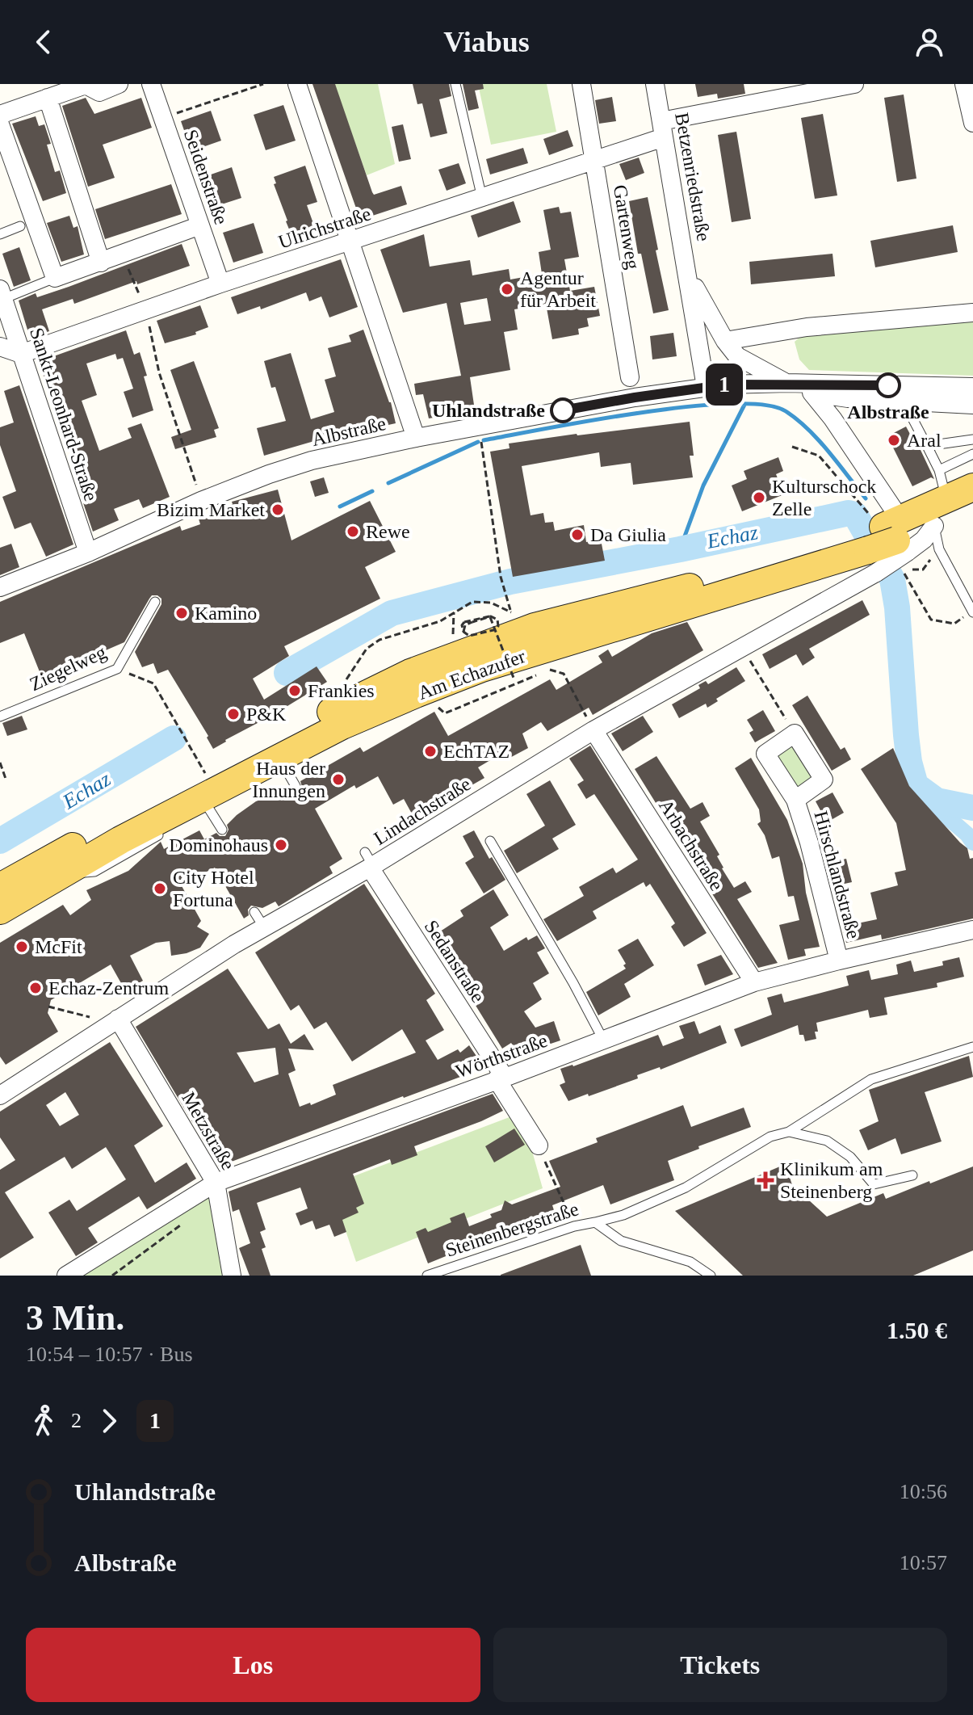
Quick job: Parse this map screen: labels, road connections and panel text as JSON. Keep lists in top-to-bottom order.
{
  "streets": {
    "main road": ["Am Echazufer"],
    "street": [
      "Seidenstraße",
      "Betzenriedstraße",
      "Gartenweg",
      "Ulrichstraße",
      "Sankt-Leonhard-Straße",
      "Albstraße",
      "Lindachstraße",
      "Arbachstraße",
      "Hirschlandstraße",
      "Sedanstraße",
      "Wörthstraße",
      "Metzstraße"
    ],
    "lane": ["Ziegelweg", "Steinenbergstraße"]
  },
  "crossings": [
    ["Seidenstraße", "Ulrichstraße"],
    ["Betzenriedstraße", "Ulrichstraße"],
    ["Betzenriedstraße", "Albstraße"],
    ["Gartenweg", "Ulrichstraße"],
    ["Ulrichstraße", "Sankt-Leonhard-Straße"],
    ["Sankt-Leonhard-Straße", "Albstraße"],
    ["Am Echazufer", "Lindachstraße"],
    ["Lindachstraße", "Arbachstraße"],
    ["Lindachstraße", "Sedanstraße"],
    ["Lindachstraße", "Metzstraße"],
    ["Arbachstraße", "Wörthstraße"],
    ["Hirschlandstraße", "Wörthstraße"],
    ["Sedanstraße", "Wörthstraße"],
    ["Wörthstraße", "Metzstraße"]
  ],
  "water": ["Echaz"],
  "places": {
    "other": [
      "Agentur für Arbeit",
      "Albstraße",
      "Uhlandstraße",
      "Aral",
      "Kulturschock Zelle",
      "Bizim Market",
      "Rewe",
      "Da Giulia",
      "Kamino",
      "Frankies",
      "P&K",
      "EchTAZ",
      "Haus der Innungen",
      "Dominohaus",
      "City Hotel Fortuna",
      "McFit",
      "Echaz-Zentrum"
    ],
    "health": ["Klinikum am Steinenberg"]
  },
  "lines": ["bus line 1"],
  "page": {
    "header": "Viabus",
    "on_map": "1",
    "heading": ["3 Min.", "10:54 – 10:57 · Bus", "1.50 €"],
    "legs": ["2", "1"],
    "list": [
      {
        "name": "Uhlandstraße",
        "value": "10:56"
      },
      {
        "name": "Albstraße",
        "value": "10:57"
      }
    ],
    "buttons": ["Los", "Tickets"]
  }
}
